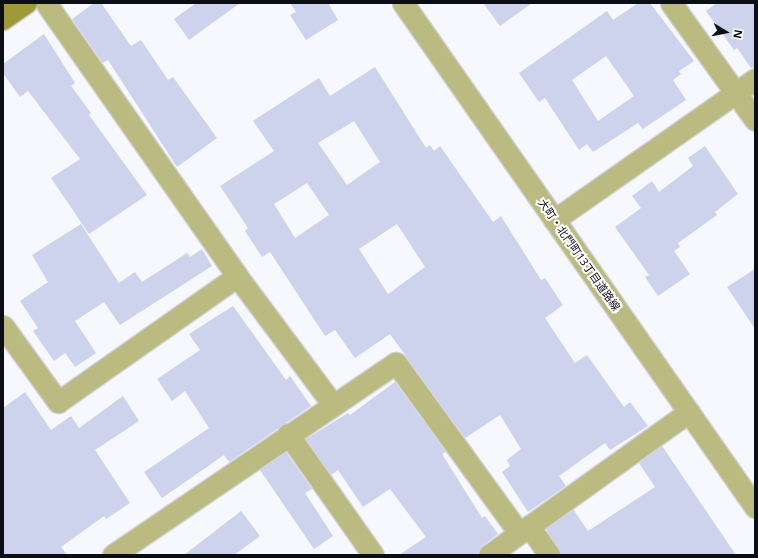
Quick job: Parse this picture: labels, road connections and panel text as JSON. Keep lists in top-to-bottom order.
{
  "streets": {
    "street": ["大町・北門町13丁目道路線"]
  },
  "north": "right"
}
